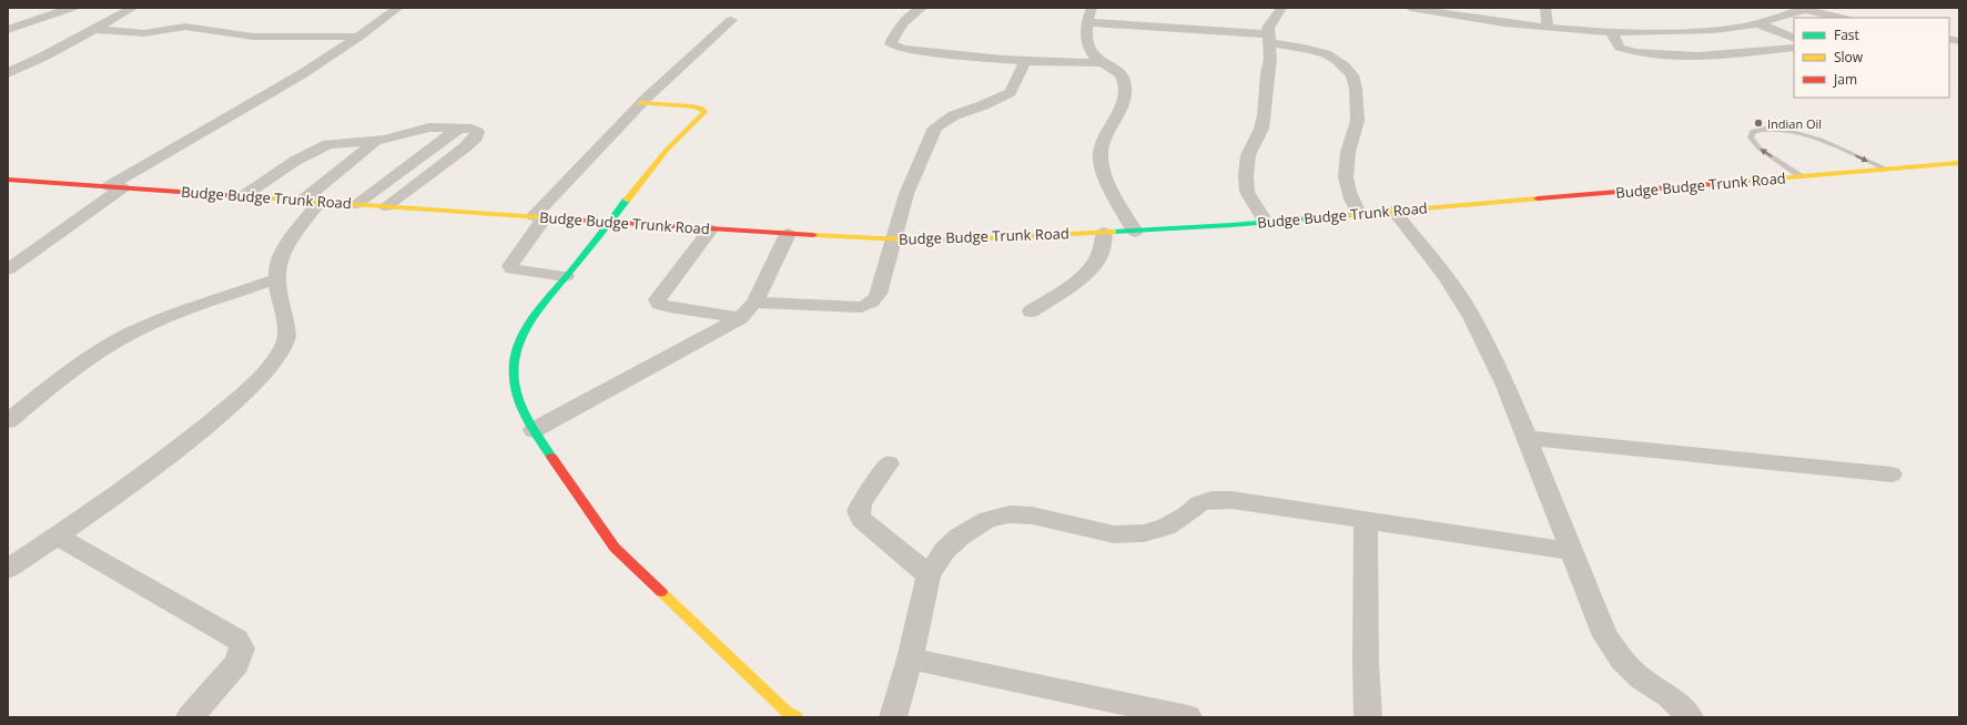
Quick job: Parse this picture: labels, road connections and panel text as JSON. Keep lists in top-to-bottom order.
{
  "streets": {
    "main road": ["Budge Budge Trunk Road"]
  },
  "places": ["Indian Oil"],
  "legend": ["Fast", "Slow", "Jam"]
}
